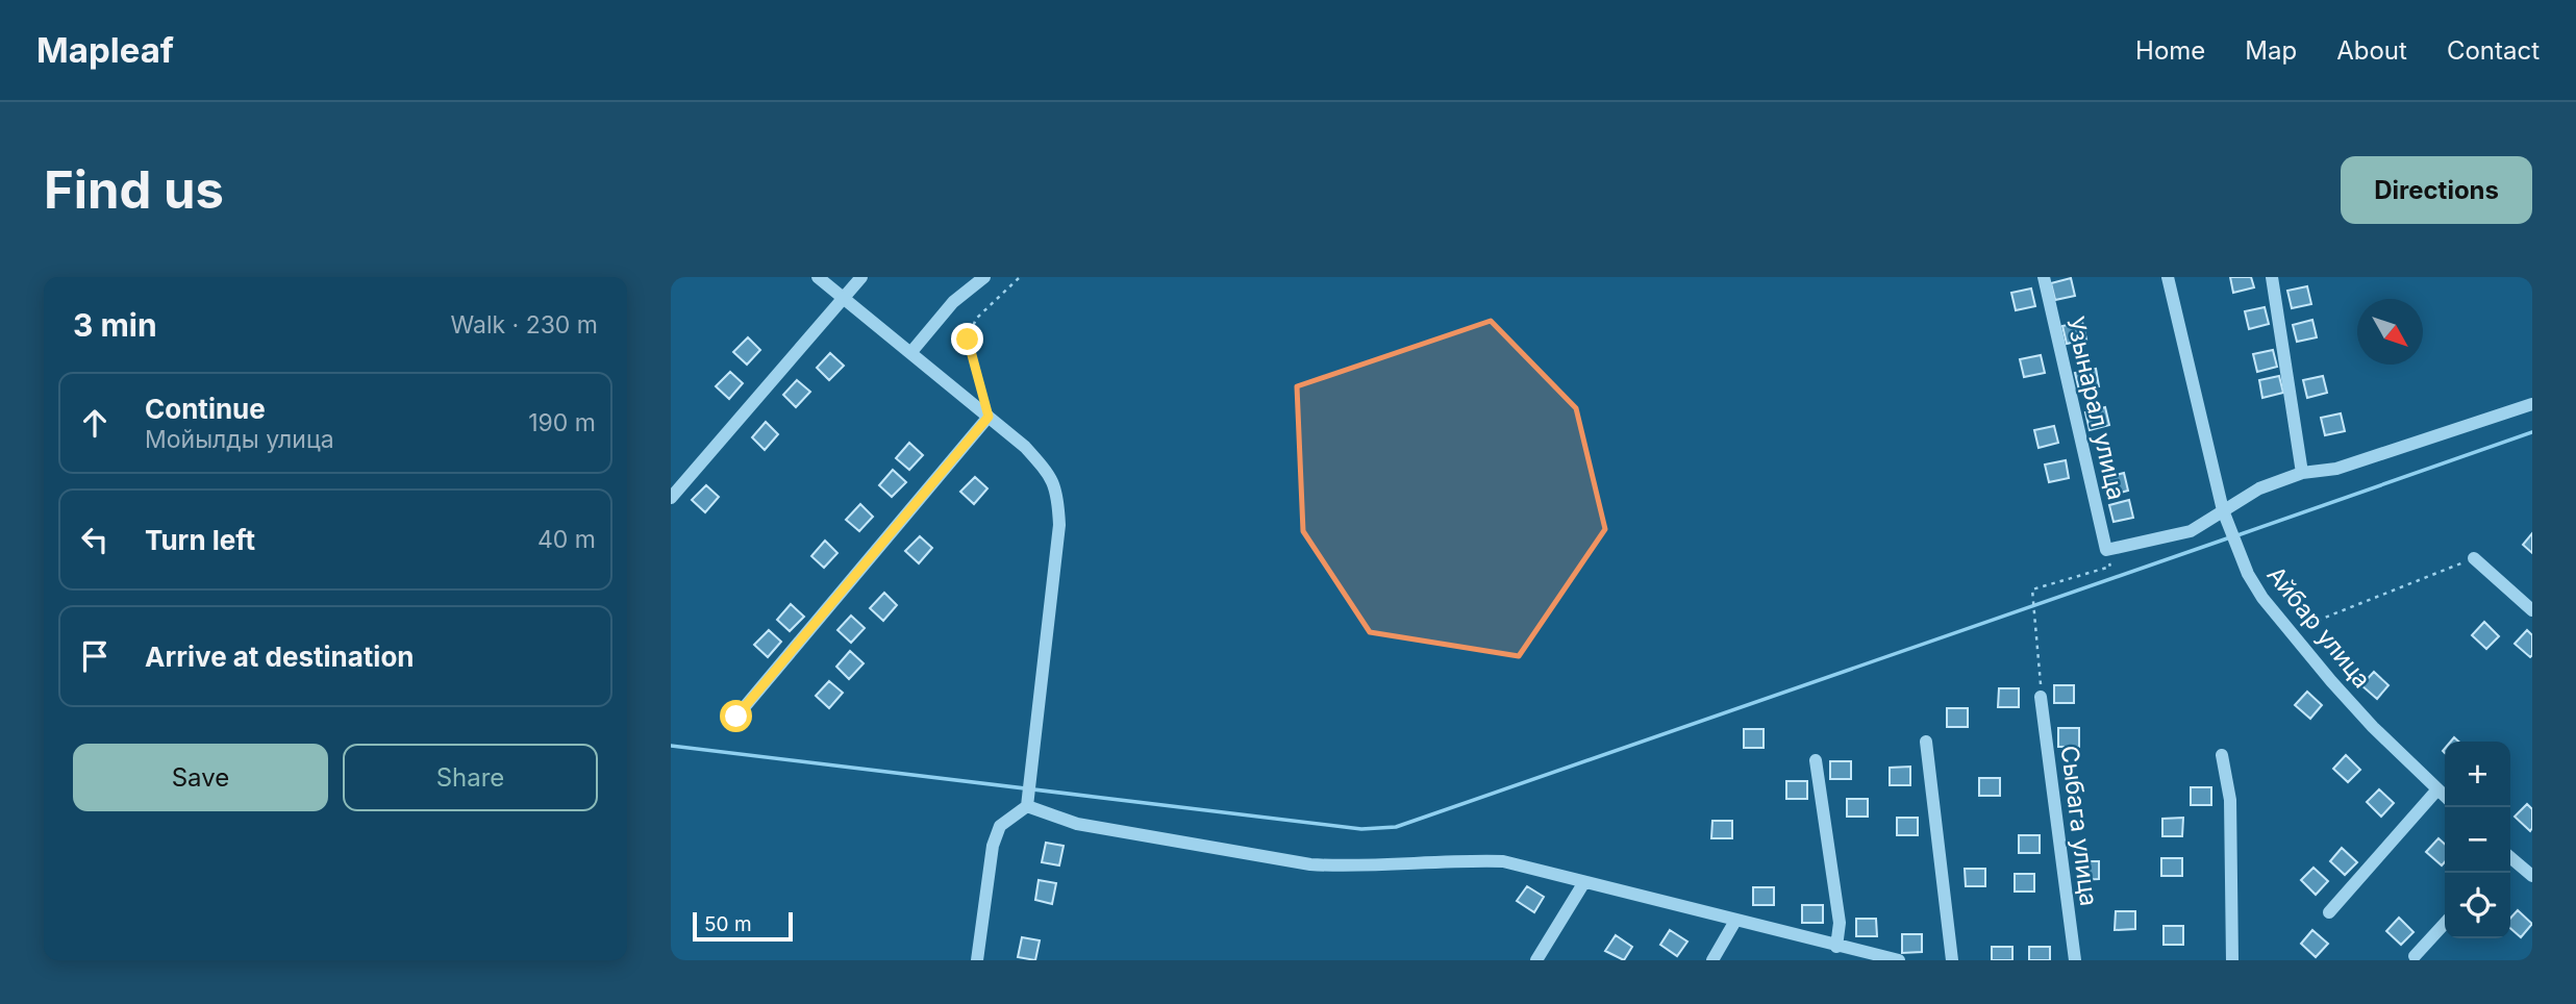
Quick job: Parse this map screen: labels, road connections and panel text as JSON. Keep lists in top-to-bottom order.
{
  "streets": {
    "street": ["Узынарал улица", "Айбар улица", "Сыбага улица"]
  },
  "scale_bar": "50 m",
  "north": "bottom right",
  "page": {
    "header": "Mapleaf",
    "nav": [
      "Home",
      "Map",
      "About",
      "Contact"
    ],
    "buttons": [
      "Directions",
      ["Save", "Share"]
    ],
    "title": "Find us",
    "heading": ["3 min", "Walk · 230 m"],
    "list": [
      ["Continue", "Мойылды улица", "190 m"],
      ["Turn left", "40 m"],
      "Arrive at destination"
    ],
    "map_buttons": ["+", "−"],
    "scale": "50 m"
  }
}
